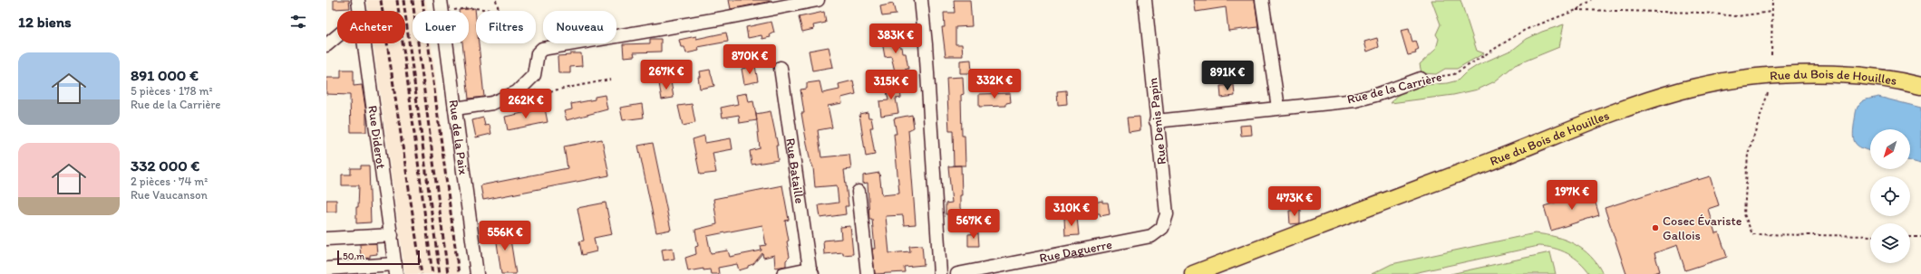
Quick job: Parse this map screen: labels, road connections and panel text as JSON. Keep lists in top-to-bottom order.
{
  "streets": {
    "main road": ["Rue du Bois de Houilles"],
    "street": [
      "Rue de la Carrière",
      "Rue Denis Papin",
      "Rue Diderot",
      "Rue de la Paix",
      "Rue Bataille",
      "Rue Daguerre"
    ]
  },
  "crossings": [
    ["Rue de la Carrière", "Rue Denis Papin"],
    ["Rue Denis Papin", "Rue Daguerre"]
  ],
  "places": ["Cosec Évariste Gallois"],
  "scale_bar": "50 m",
  "north": "bottom left",
  "page": {
    "heading": "12 biens",
    "chip": [
      "Acheter",
      "Louer",
      "Filtres",
      "Nouveau"
    ],
    "price": [
      "383K €",
      "870K €",
      "267K €",
      "891K €",
      "332K €",
      "315K €",
      "262K €",
      "197K €",
      "473K €",
      "310K €",
      "567K €",
      "556K €"
    ],
    "list": [
      {
        "name": "891 000 €",
        "note": "5 pièces · 178 m² · Rue de la Carrière"
      },
      {
        "name": "332 000 €",
        "note": "2 pièces · 74 m² · Rue Vaucanson"
      }
    ],
    "scale": "50 m"
  }
}
